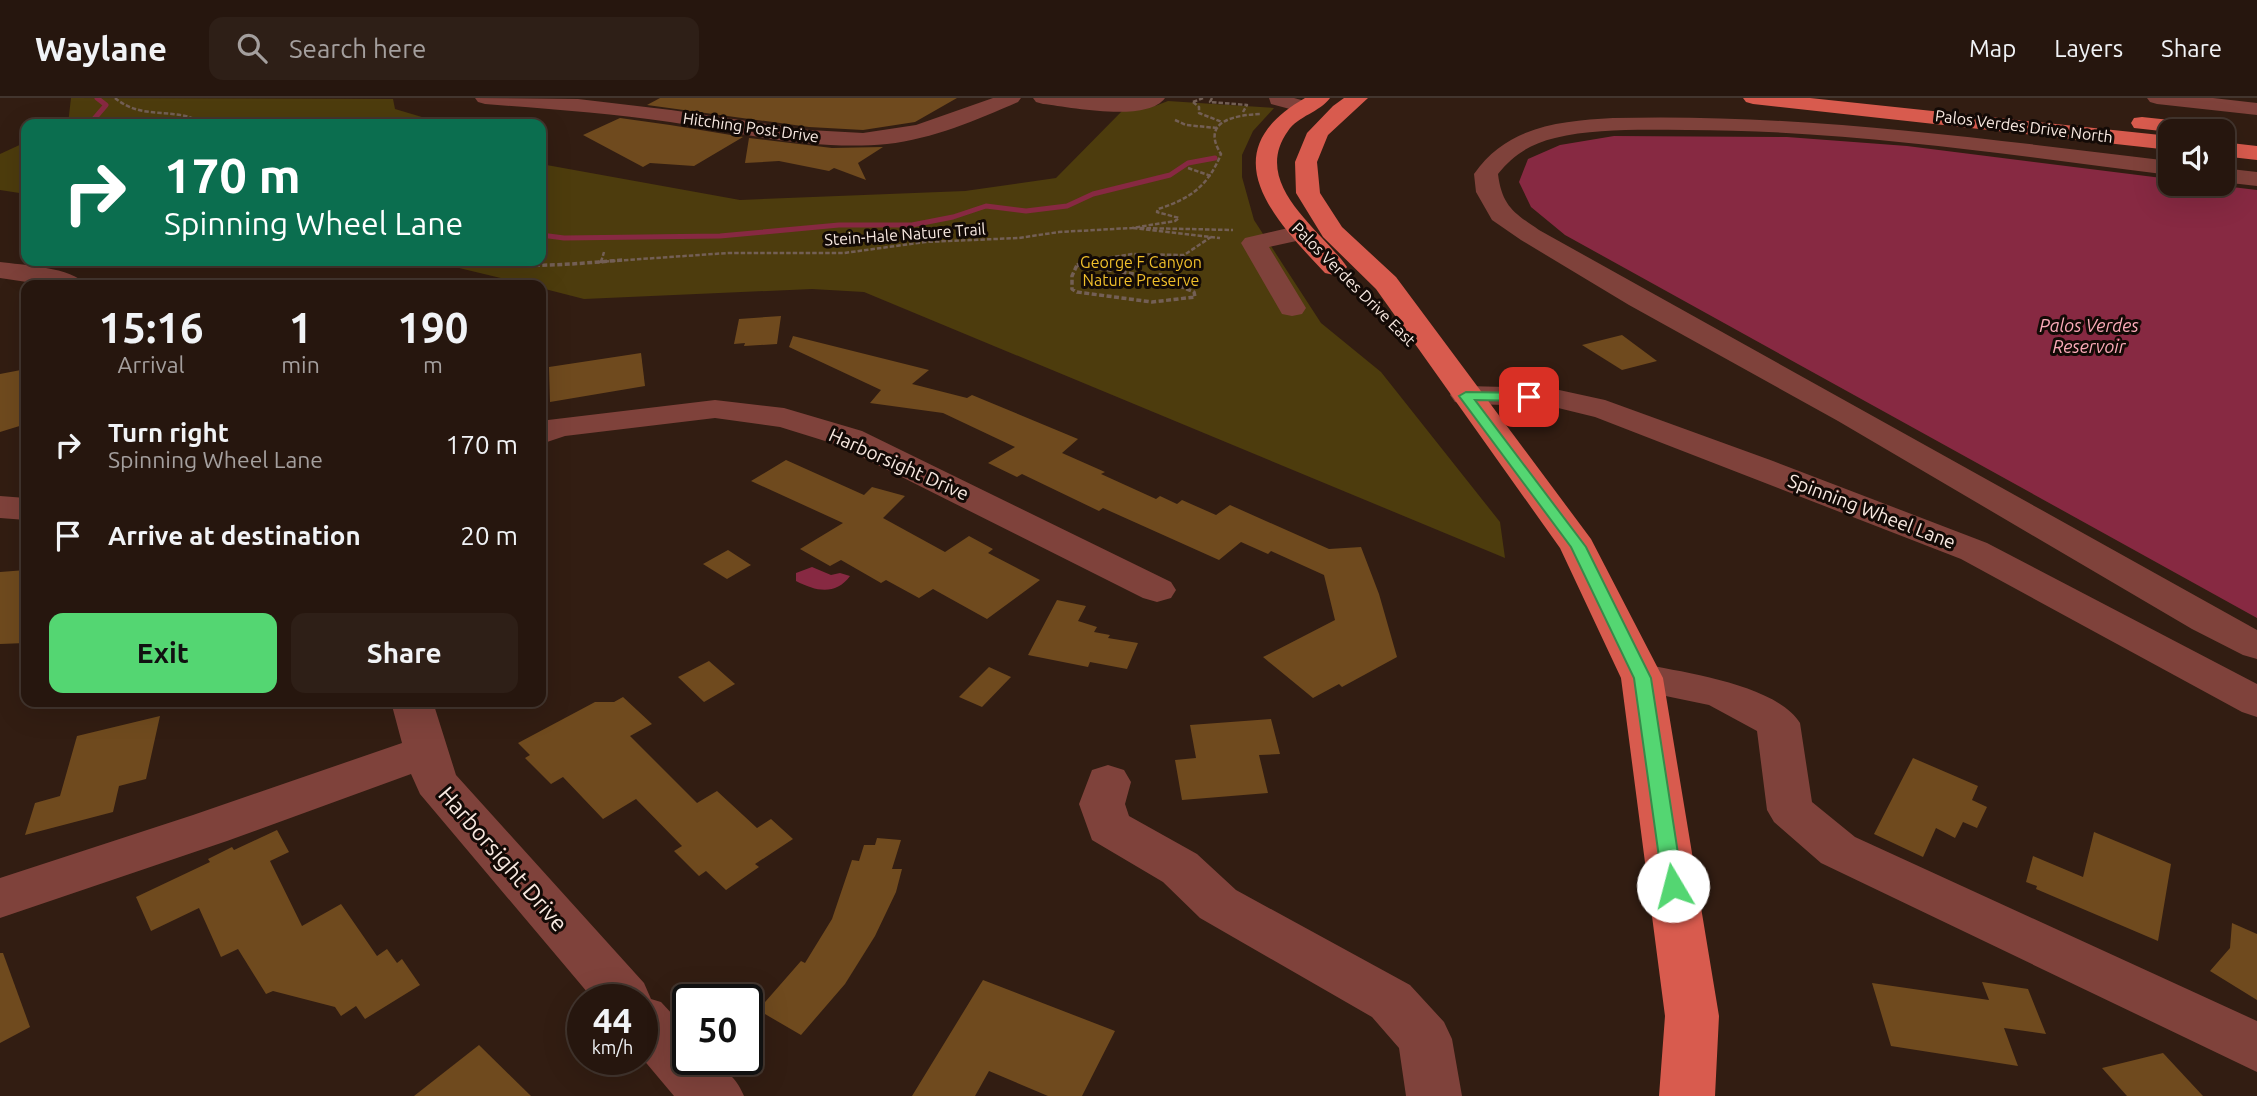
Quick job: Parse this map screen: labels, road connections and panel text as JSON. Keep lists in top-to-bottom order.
{
  "streets": {
    "main road": ["Palos Verdes Drive North", "Palos Verdes Drive East"],
    "street": ["Hitching Post Drive", "Harborsight Drive", "Spinning Wheel Lane"],
    "path": ["Stein-Hale Nature Trail"]
  },
  "crossings": [
    ["Palos Verdes Drive East", "Spinning Wheel Lane"]
  ],
  "water": ["Palos Verdes Reservoir"],
  "parks": ["George F Canyon Nature Preserve"],
  "page": {
    "header": "Waylane",
    "search": "Search here",
    "nav": ["Map", "Layers", "Share"],
    "turn": ["170 m", "Spinning Wheel Lane"],
    "eta": [
      "15:16",
      "Arrival",
      "1",
      "min",
      "190",
      "m"
    ],
    "list": [
      {
        "name": "Turn right",
        "note": "Spinning Wheel Lane",
        "value": "170 m"
      },
      {
        "name": "Arrive at destination",
        "value": "20 m"
      }
    ],
    "buttons": ["Exit", "Share"],
    "speed": "44 km/h",
    "limit": "50"
  }
}
